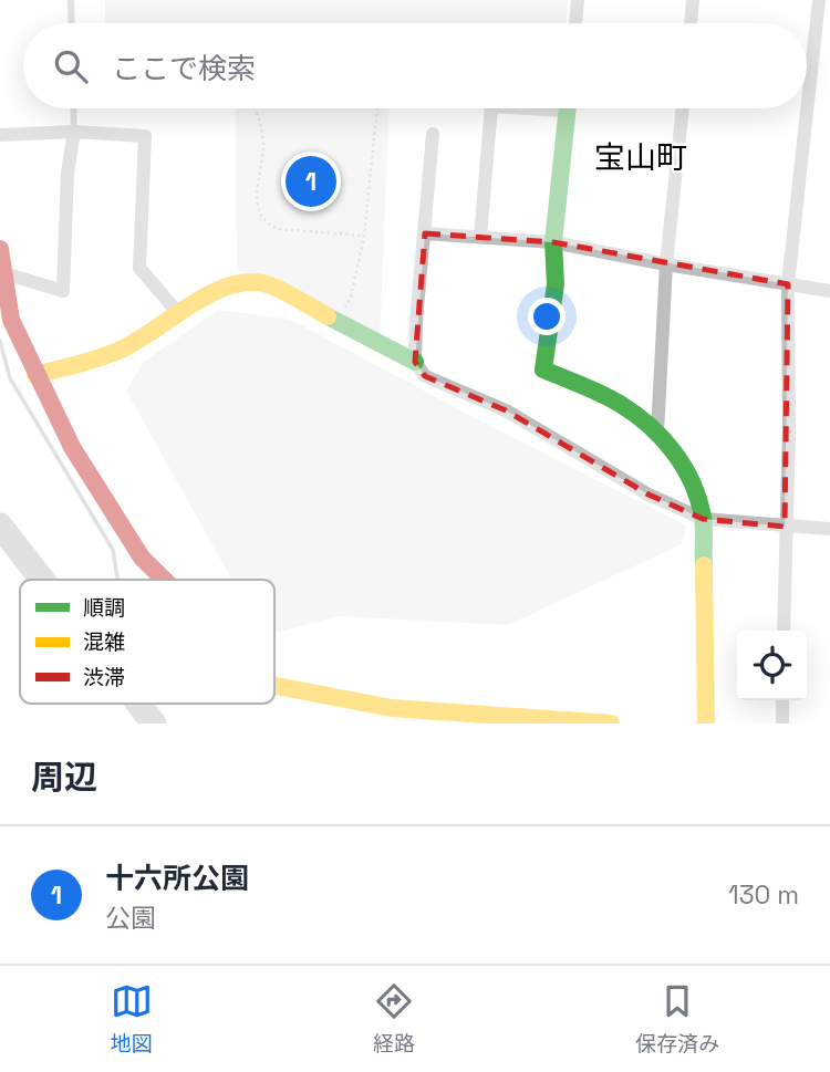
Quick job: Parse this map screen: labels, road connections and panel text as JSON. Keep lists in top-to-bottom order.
{
  "districts": ["宝山町"],
  "legend": ["順調", "混雑", "渋滞"],
  "page": {
    "search": "ここで検索",
    "pins": "1",
    "heading": "周辺",
    "list": [
      {
        "mark": "1",
        "name": "十六所公園",
        "note": "公園",
        "value": "130 m"
      }
    ],
    "nav": ["地図", "経路", "保存済み"]
  }
}
